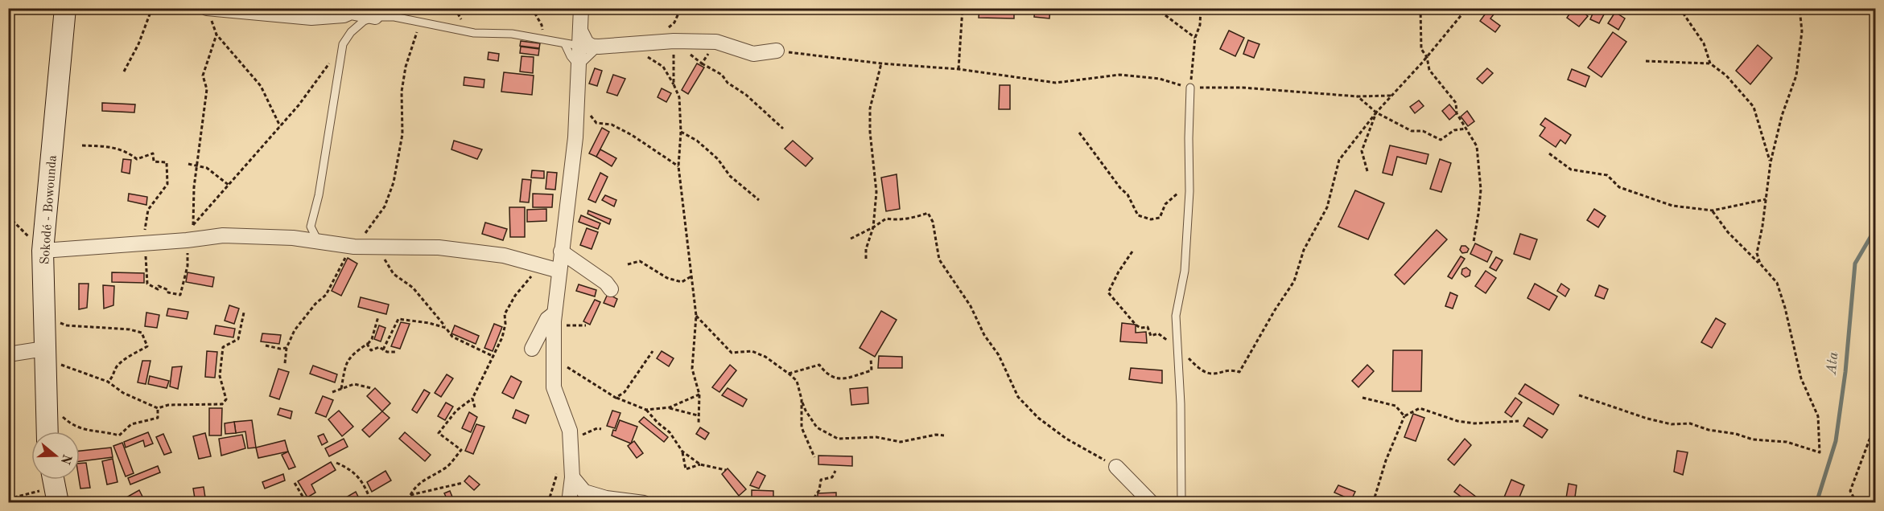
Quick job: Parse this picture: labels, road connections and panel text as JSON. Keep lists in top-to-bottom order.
{
  "streets": {
    "main road": ["Sokodé - Bowounda"]
  },
  "water": ["Ata"],
  "north": "right"
}
